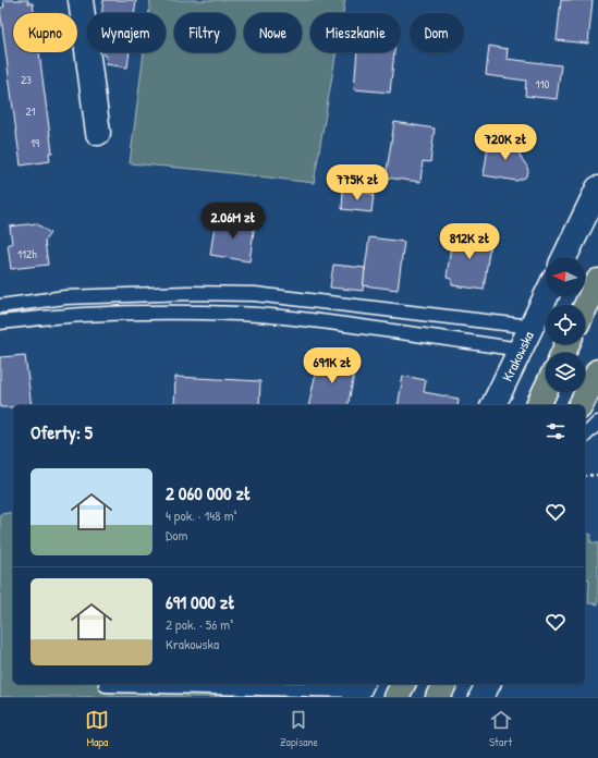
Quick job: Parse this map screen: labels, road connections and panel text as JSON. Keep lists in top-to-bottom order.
{
  "streets": {
    "street": ["Krakowska"]
  },
  "house_numbers": [
    "23",
    "110",
    "21",
    "19",
    "112h"
  ],
  "north": "left",
  "page": {
    "chip": [
      "Kupno",
      "Wynajem",
      "Filtry",
      "Nowe",
      "Mieszkanie",
      "Dom"
    ],
    "price": [
      "720K zł",
      "775K zł",
      "2.06M zł",
      "812K zł",
      "691K zł"
    ],
    "heading": "Oferty: 5",
    "list": [
      {
        "name": "2 060 000 zł",
        "note": "4 pok. · 148 m² · Dom"
      },
      {
        "name": "691 000 zł",
        "note": "2 pok. · 56 m² · Krakowska"
      }
    ],
    "tabs": ["Mapa", "Zapisane", "Start"]
  }
}
